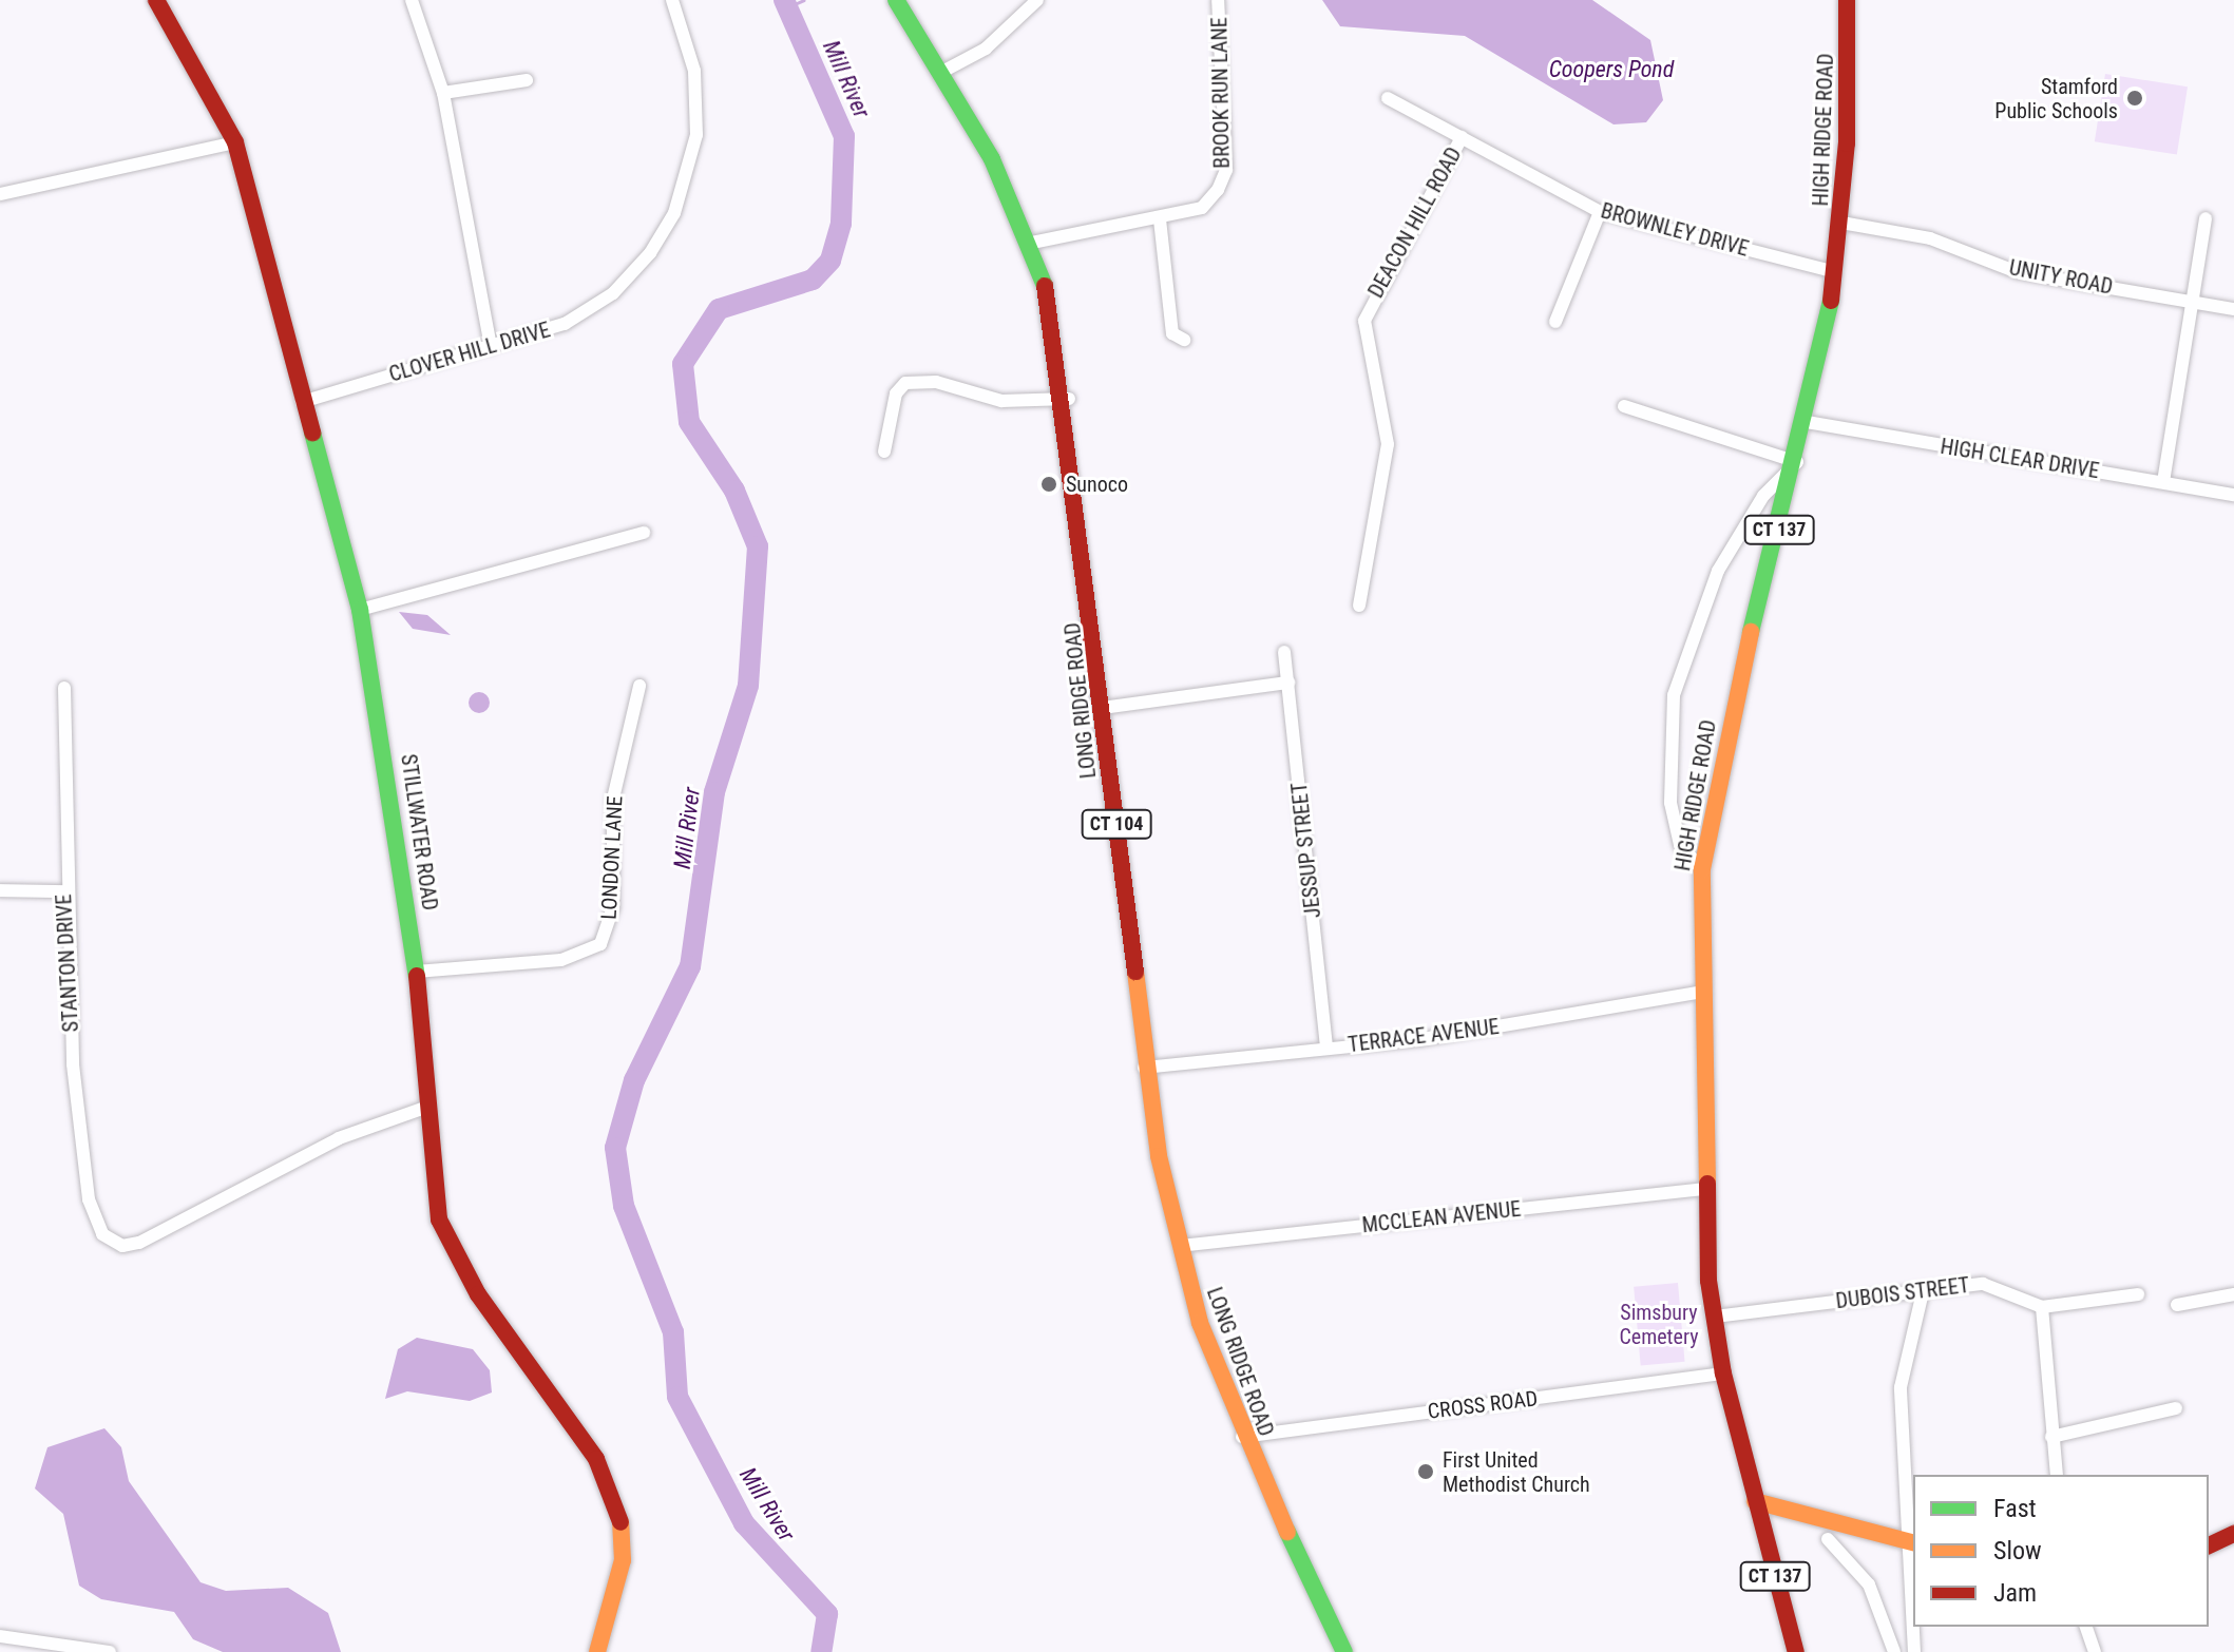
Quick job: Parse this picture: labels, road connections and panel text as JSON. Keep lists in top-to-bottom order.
{
  "streets": {
    "main road": [
      "HIGH RIDGE ROAD",
      "CT 137",
      "LONG RIDGE ROAD",
      "CT 104",
      "STILLWATER ROAD"
    ],
    "street": [
      "BROOK RUN LANE",
      "DEACON HILL ROAD",
      "BROWNLEY DRIVE",
      "UNITY ROAD",
      "CLOVER HILL DRIVE",
      "HIGH CLEAR DRIVE",
      "JESSUP STREET",
      "LONDON LANE",
      "STANTON DRIVE",
      "TERRACE AVENUE",
      "MCCLEAN AVENUE",
      "DUBOIS STREET",
      "CROSS ROAD"
    ]
  },
  "crossings": [
    ["BROOK RUN LANE", "LONG RIDGE ROAD"],
    ["HIGH RIDGE ROAD", "BROWNLEY DRIVE"],
    ["HIGH RIDGE ROAD", "UNITY ROAD"],
    ["HIGH RIDGE ROAD", "HIGH CLEAR DRIVE"],
    ["HIGH RIDGE ROAD", "TERRACE AVENUE"],
    ["HIGH RIDGE ROAD", "MCCLEAN AVENUE"],
    ["HIGH RIDGE ROAD", "DUBOIS STREET"],
    ["HIGH RIDGE ROAD", "CROSS ROAD"],
    ["DEACON HILL ROAD", "BROWNLEY DRIVE"],
    ["CLOVER HILL DRIVE", "STILLWATER ROAD"],
    ["LONG RIDGE ROAD", "TERRACE AVENUE"],
    ["LONG RIDGE ROAD", "MCCLEAN AVENUE"],
    ["LONG RIDGE ROAD", "CROSS ROAD"],
    ["STILLWATER ROAD", "LONDON LANE"],
    ["STILLWATER ROAD", "STANTON DRIVE"],
    ["JESSUP STREET", "TERRACE AVENUE"]
  ],
  "water": ["Coopers Pond", "Mill River"],
  "parks": ["Simsbury Cemetery"],
  "places": ["Stamford Public Schools", "Sunoco", "First United Methodist Church"],
  "legend": ["Fast", "Slow", "Jam"]
}
